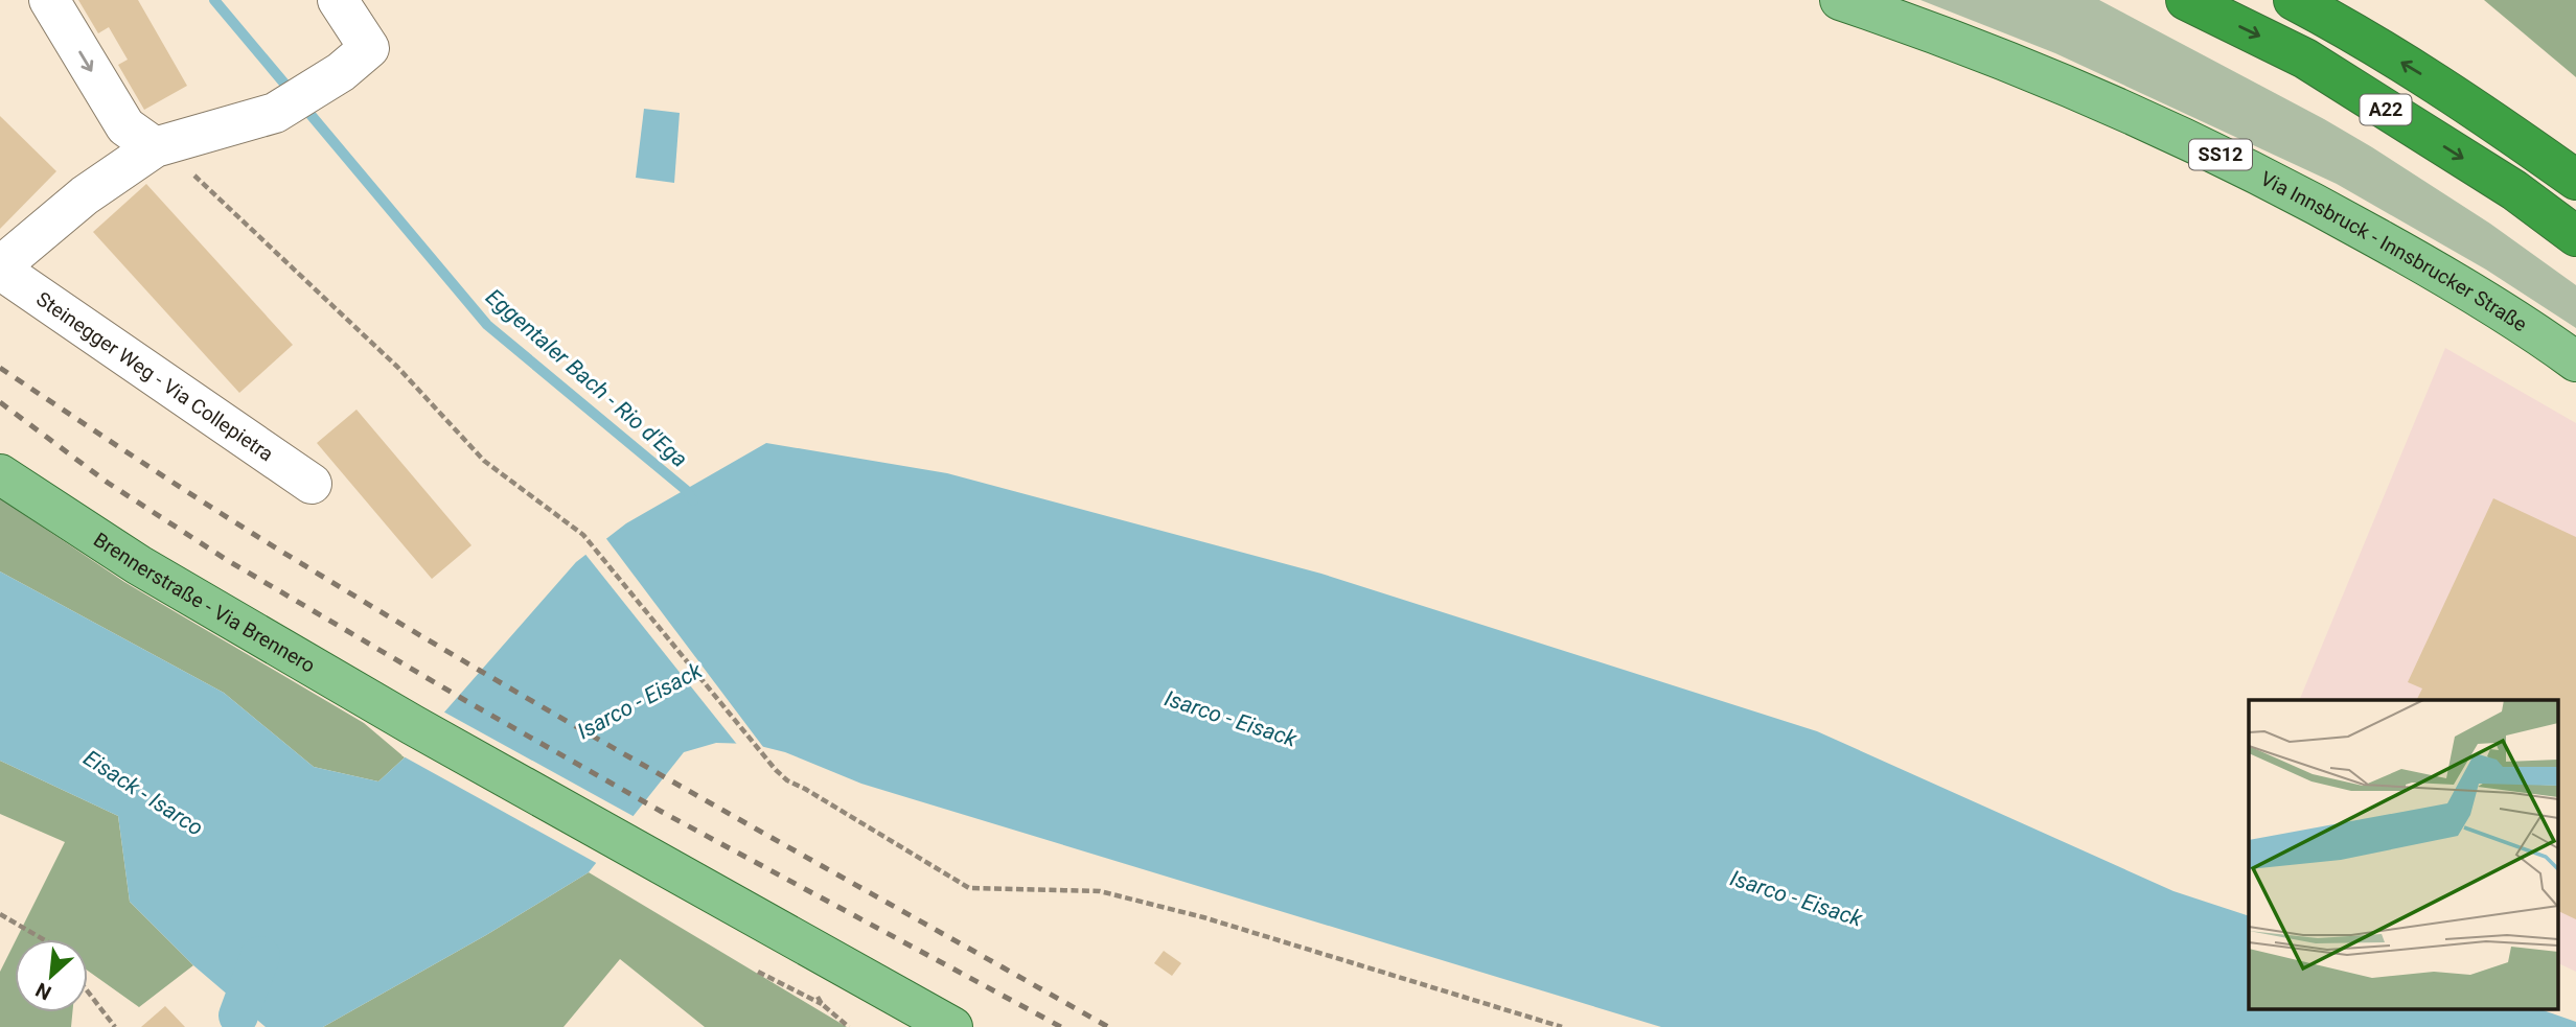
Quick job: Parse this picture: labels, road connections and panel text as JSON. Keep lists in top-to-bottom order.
{
  "streets": {
    "highway": ["A22"],
    "main road": ["SS12", "Via Innsbruck - Innsbrucker Straße", "Brennerstraße - Via Brennero"],
    "street": ["Steinegger Weg - Via Collepietra"]
  },
  "water": ["Eggentaler Bach - Rio d'Ega", "Isarco - Eisack", "Eisack - Isarco"],
  "north": "bottom left"
}
